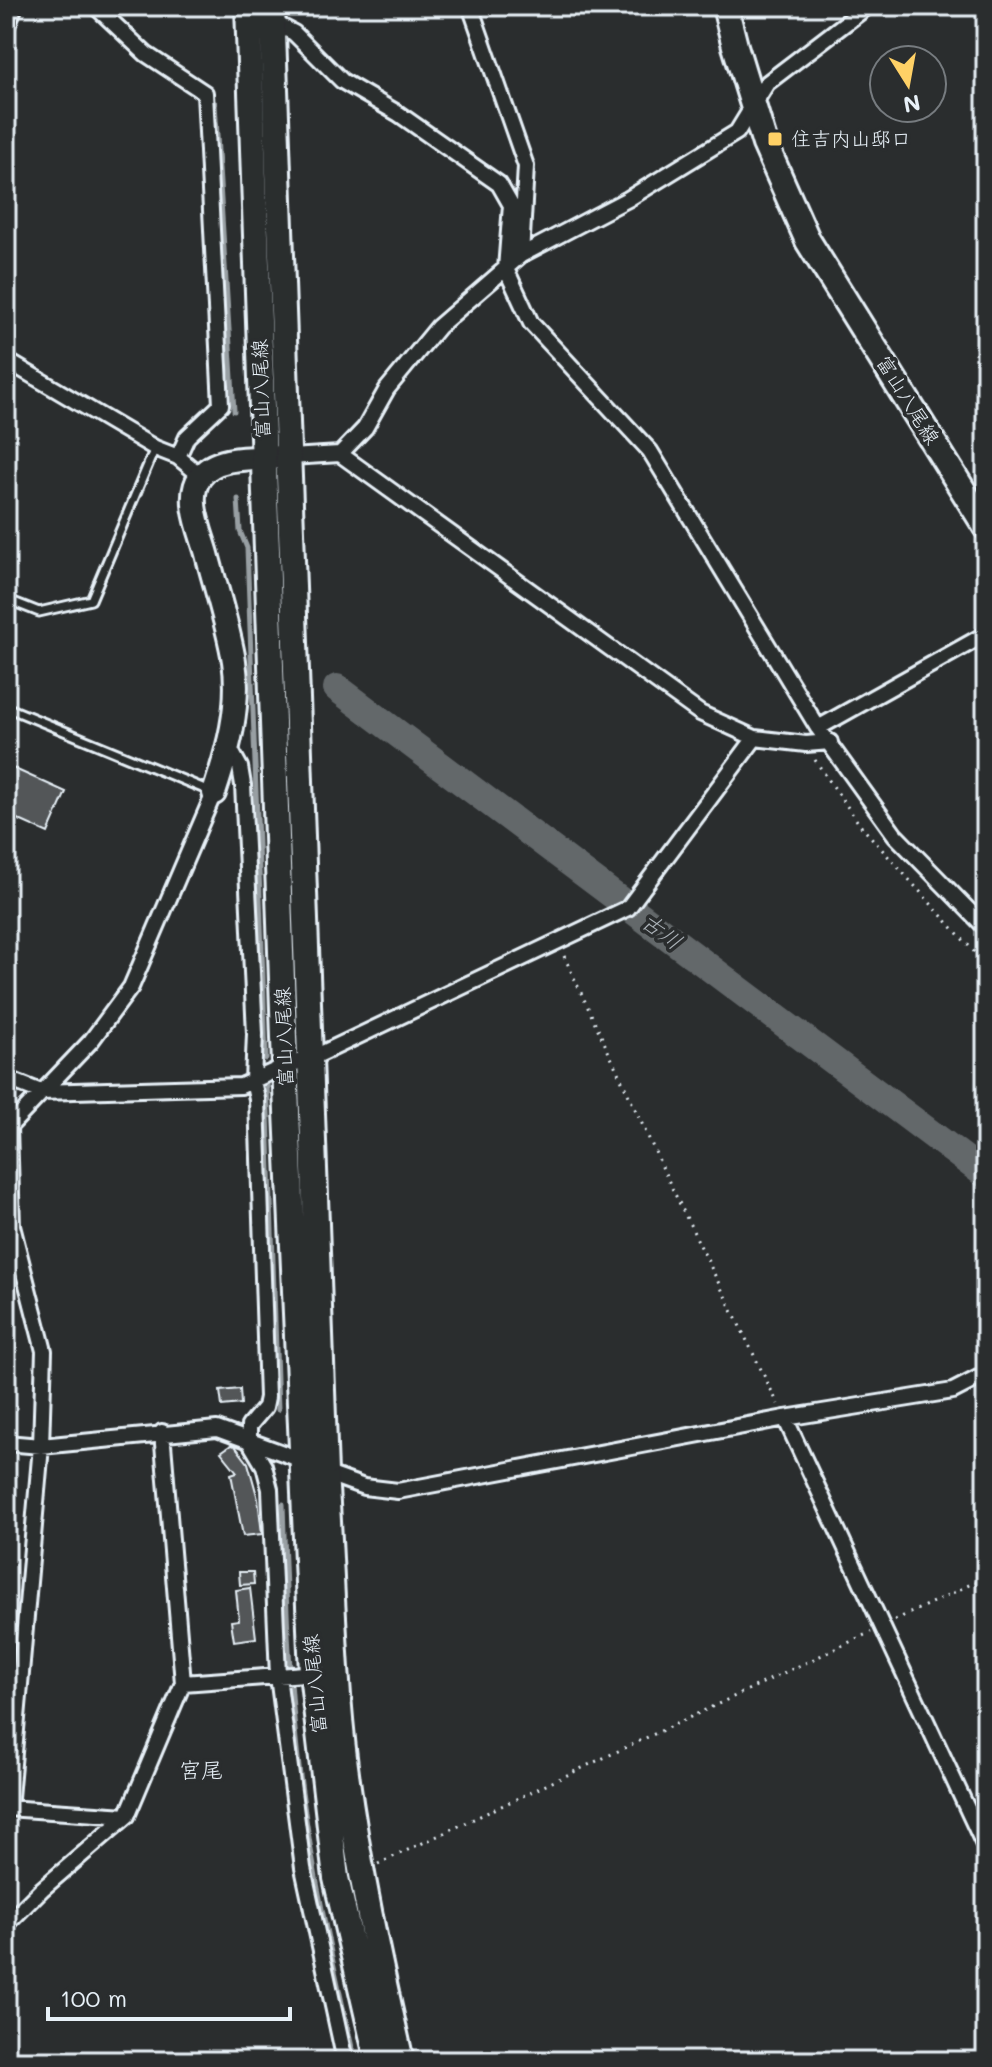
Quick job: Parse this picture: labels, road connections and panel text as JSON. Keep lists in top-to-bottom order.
{
  "streets": {
    "main road": ["富山八尾線"]
  },
  "districts": ["宮尾"],
  "water": ["古川"],
  "places": {
    "transit": ["住吉内山邸口"]
  },
  "scale_bar": "100 m",
  "north": "bottom"
}
